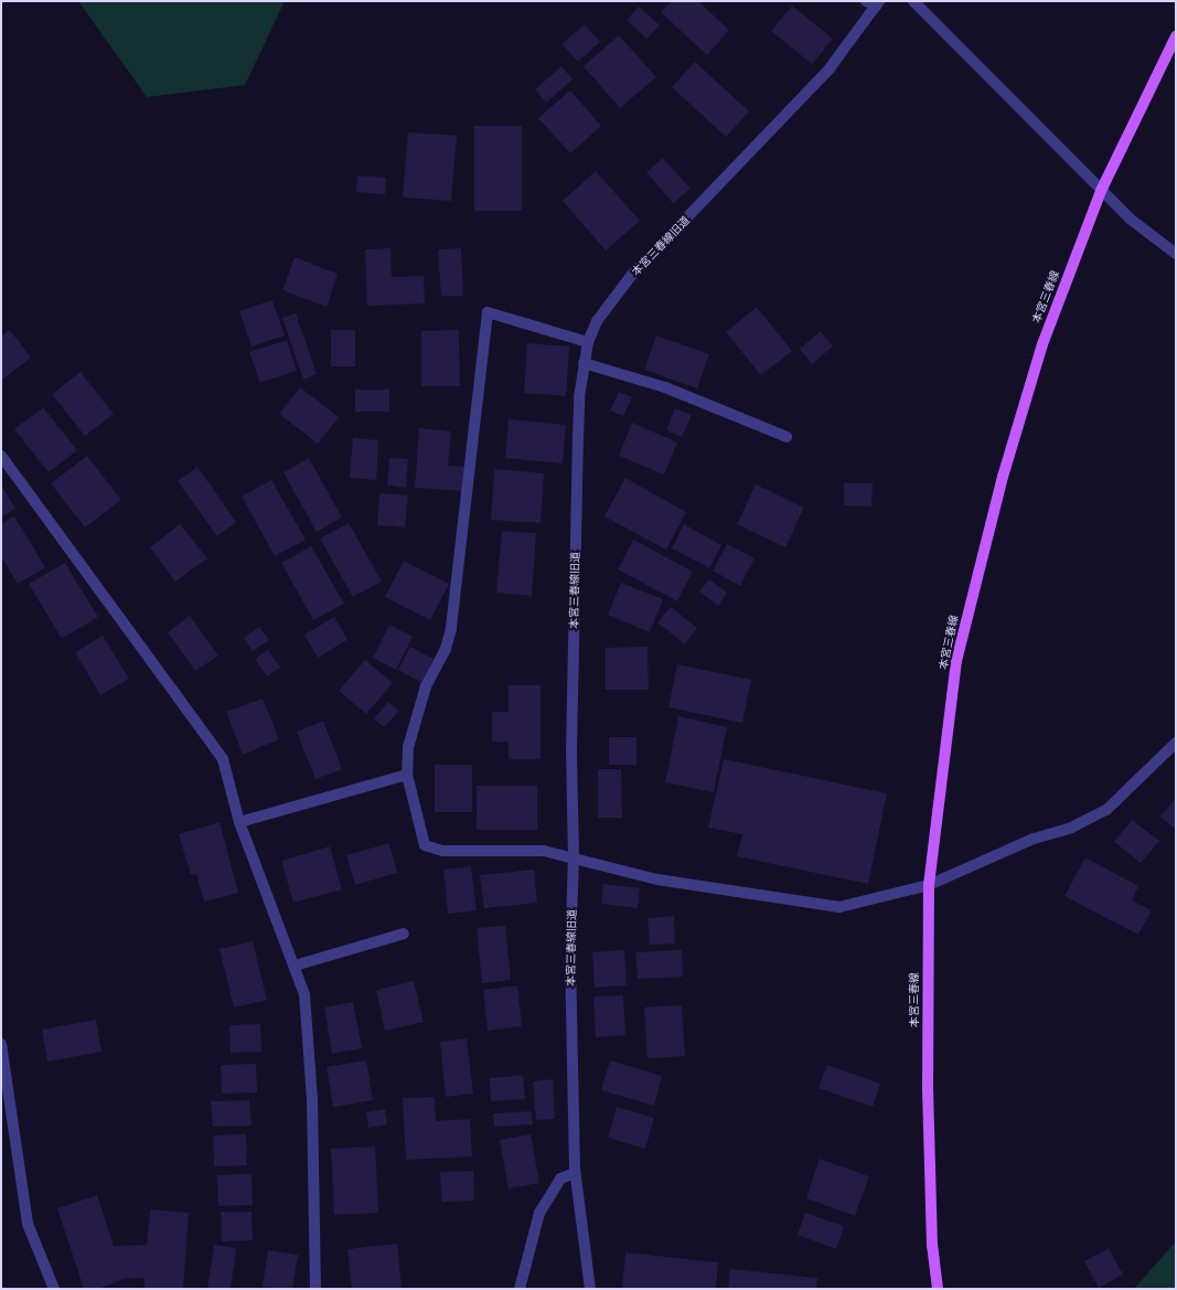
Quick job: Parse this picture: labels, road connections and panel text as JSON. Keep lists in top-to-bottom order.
{
  "streets": {
    "main road": ["本宮三春線"],
    "street": ["本宮三春線旧道"]
  }
}
